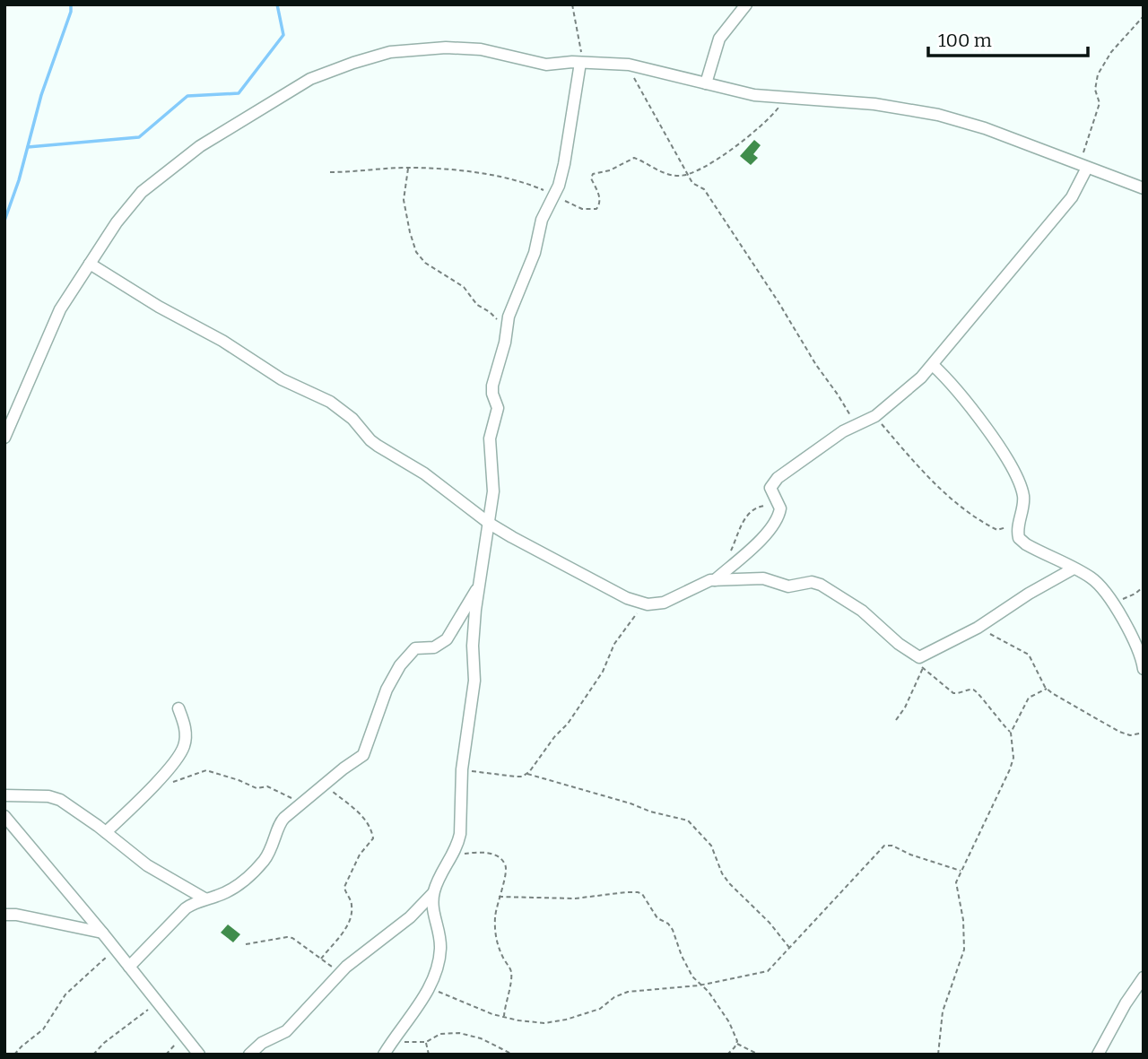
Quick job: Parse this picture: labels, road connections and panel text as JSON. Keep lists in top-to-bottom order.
{
  "scale_bar": "100 m"
}
